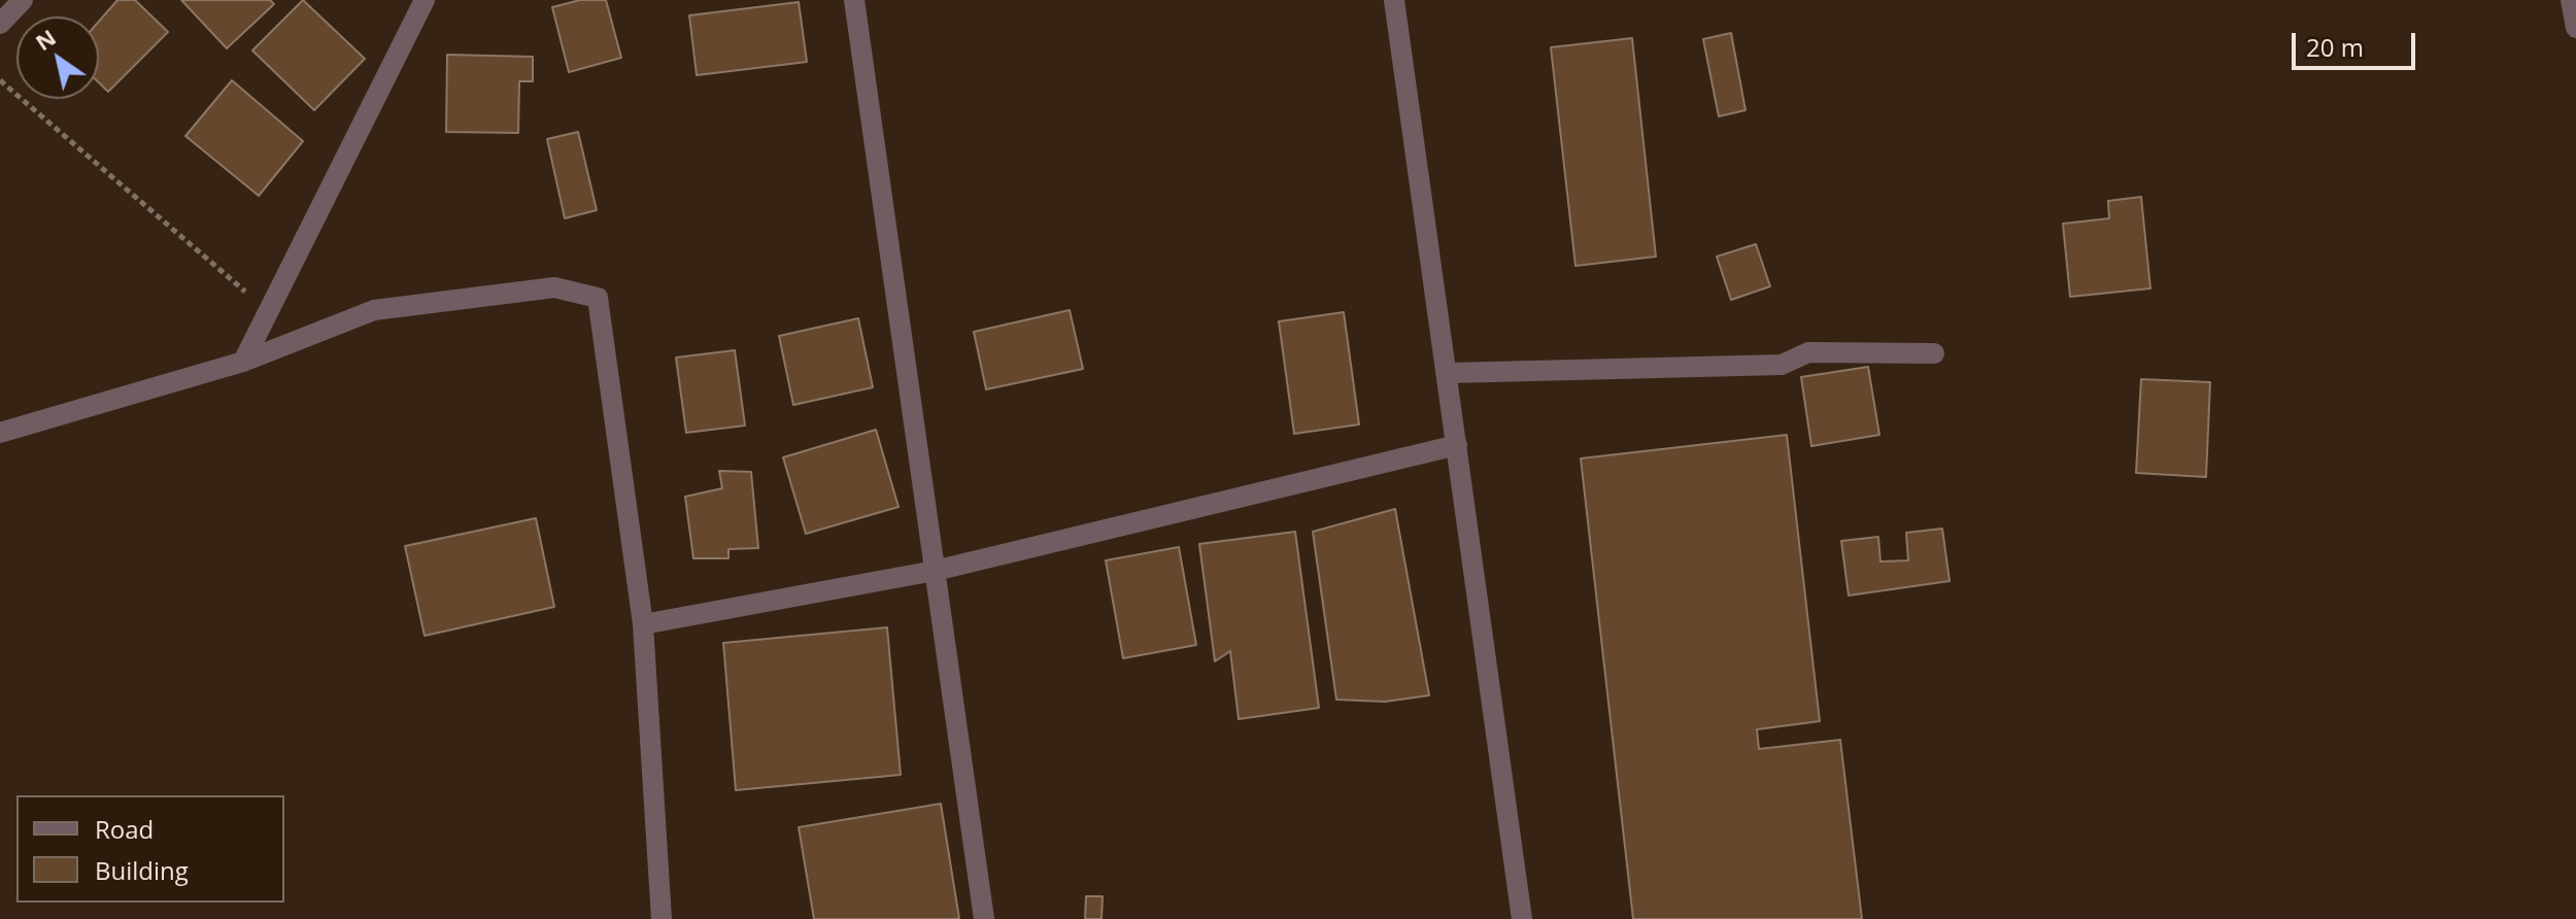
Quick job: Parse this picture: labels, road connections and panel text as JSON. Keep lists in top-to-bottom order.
{
  "legend": ["Road", "Building"],
  "scale_bar": "20 m",
  "north": "top left"
}
